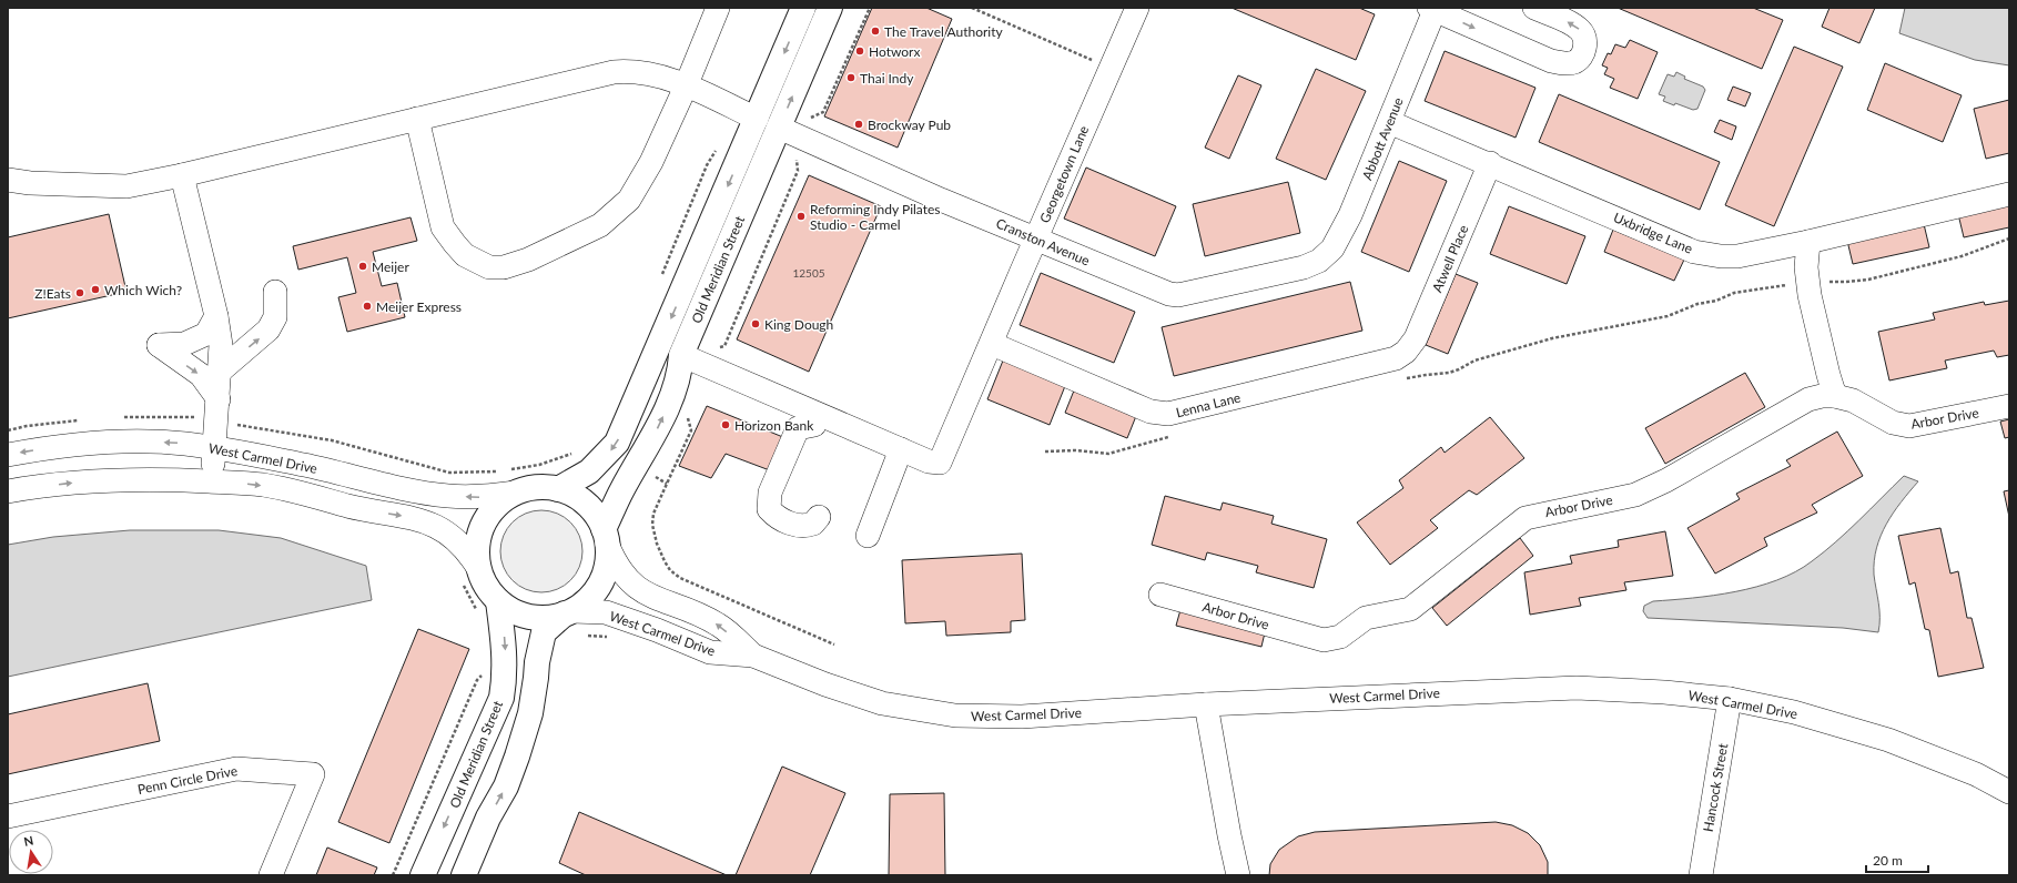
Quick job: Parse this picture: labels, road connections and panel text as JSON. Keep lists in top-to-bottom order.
{
  "streets": {
    "main road": ["Old Meridian Street"],
    "street": [
      "Abbott Avenue",
      "Georgetown Lane",
      "Uxbridge Lane",
      "Cranston Avenue",
      "Atwell Place",
      "Lenna Lane",
      "Arbor Drive",
      "West Carmel Drive",
      "Penn Circle Drive",
      "Hancock Street"
    ]
  },
  "crossings": [
    ["Abbott Avenue", "Uxbridge Lane"],
    ["Abbott Avenue", "Cranston Avenue"],
    ["Georgetown Lane", "Cranston Avenue"],
    ["Georgetown Lane", "Lenna Lane"],
    ["Uxbridge Lane", "Atwell Place"],
    ["Cranston Avenue", "Old Meridian Street"],
    ["Atwell Place", "Lenna Lane"],
    ["Old Meridian Street", "West Carmel Drive"],
    ["West Carmel Drive", "Hancock Street"]
  ],
  "places": [
    "The Travel Authority",
    "Hotworx",
    "Thai Indy",
    "Brockway Pub",
    "Reforming Indy Pilates Studio - Carmel",
    "Meijer",
    "Which Wich?",
    "Z!Eats",
    "Meijer Express",
    "King Dough",
    "Horizon Bank"
  ],
  "house_numbers": ["12505"],
  "scale_bar": "20 m",
  "north": "top"
}
